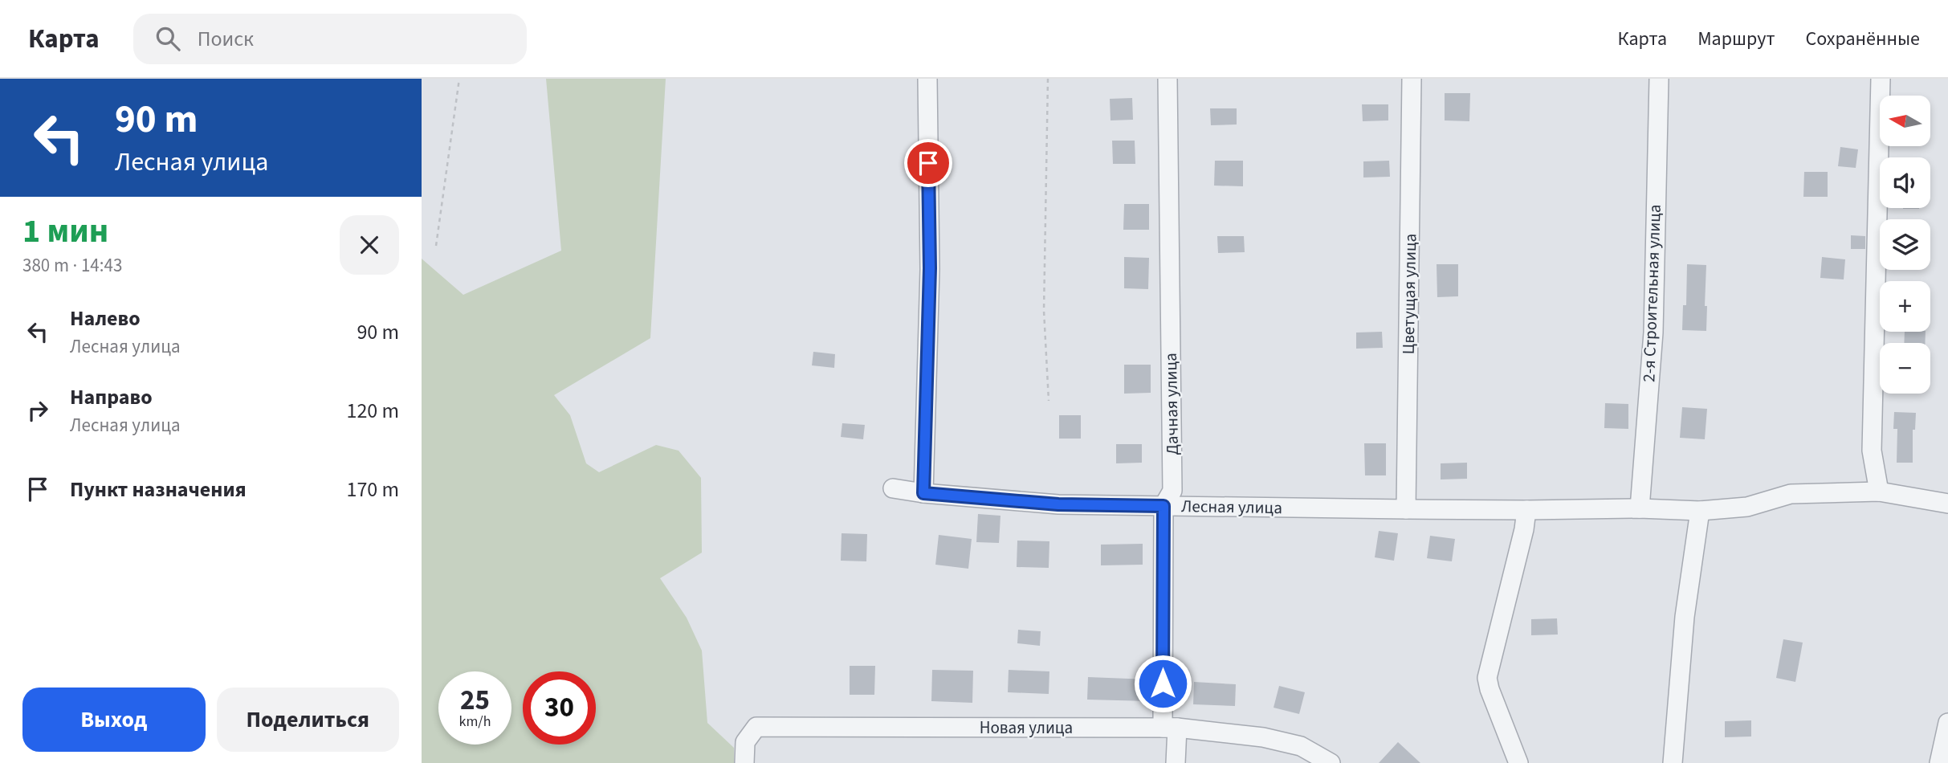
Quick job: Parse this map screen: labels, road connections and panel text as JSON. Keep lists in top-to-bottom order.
{
  "streets": {
    "street": [
      "2-я Строительная улица",
      "Цветущая улица",
      "Дачная улица",
      "Лесная улица",
      "Новая улица"
    ]
  },
  "crossings": [
    ["2-я Строительная улица", "Лесная улица"],
    ["Цветущая улица", "Лесная улица"],
    ["Дачная улица", "Лесная улица"],
    ["Дачная улица", "Новая улица"]
  ],
  "north": "left",
  "page": {
    "header": "Карта",
    "search": "Поиск",
    "nav": ["Карта", "Маршрут", "Сохранённые"],
    "turn": ["90 m", "Лесная улица"],
    "map_buttons": ["+", "−"],
    "heading": ["1 мин", "380 m · 14:43"],
    "list": [
      {
        "name": "Налево",
        "note": "Лесная улица",
        "value": "90 m"
      },
      {
        "name": "Направо",
        "note": "Лесная улица",
        "value": "120 m"
      },
      {
        "name": "Пункт назначения",
        "value": "170 m"
      }
    ],
    "speed": "25 km/h",
    "limit": "30",
    "buttons": ["Выход", "Поделиться"]
  }
}
